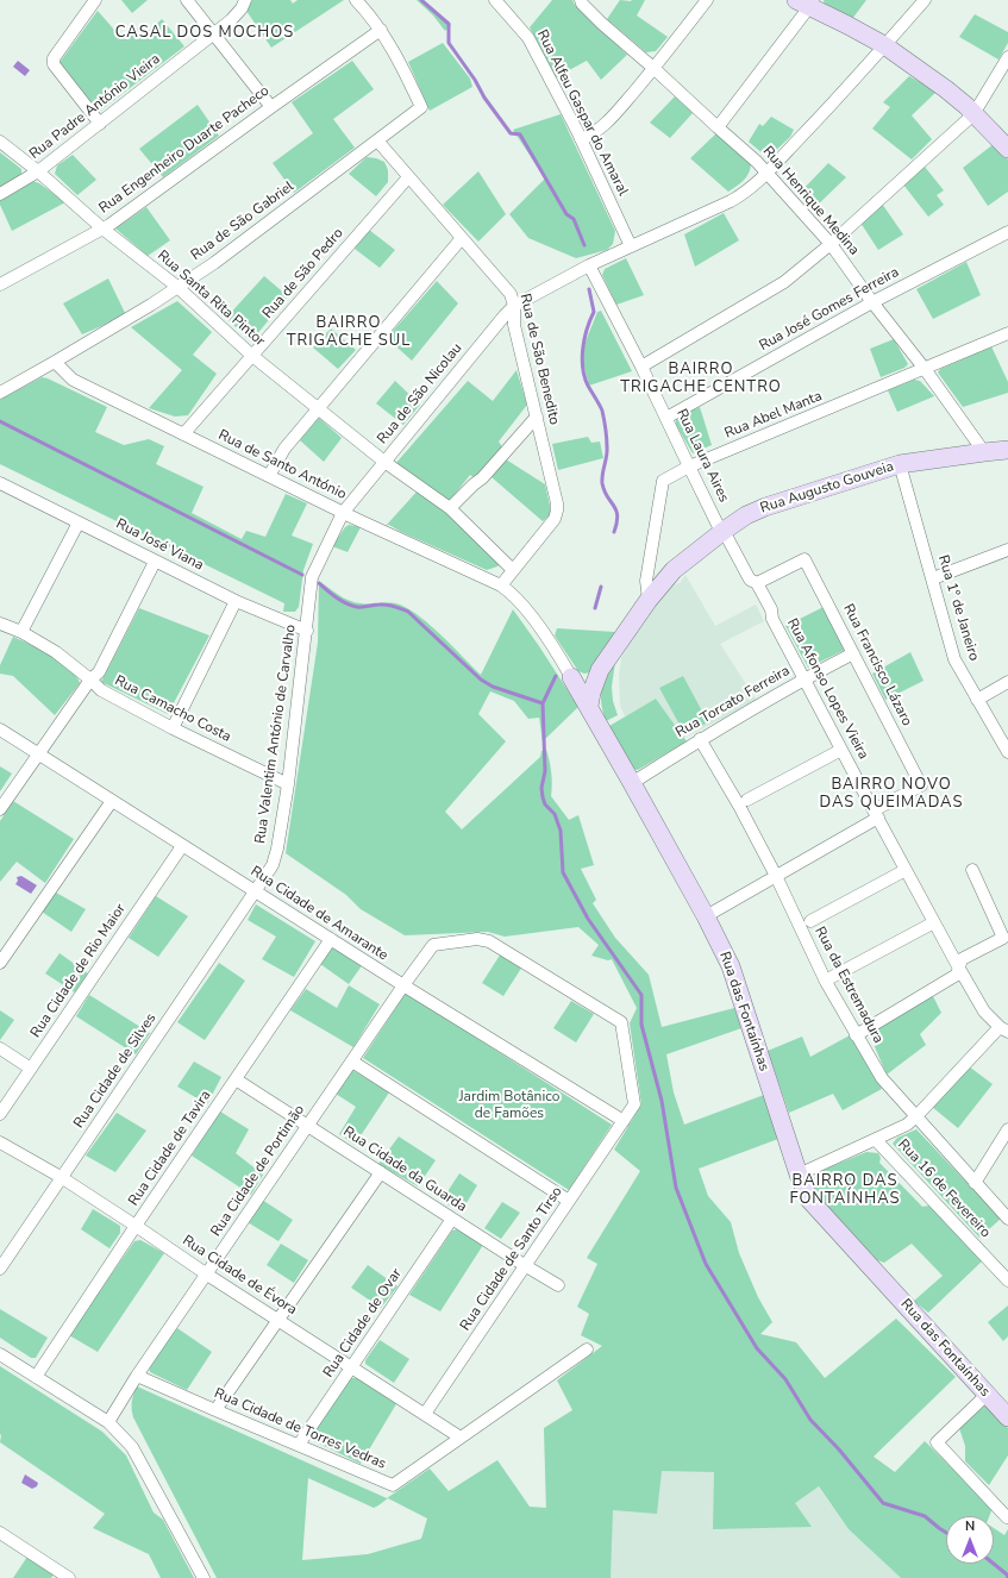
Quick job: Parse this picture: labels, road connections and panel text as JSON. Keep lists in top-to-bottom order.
{
  "streets": {
    "street": [
      "Rua Padre António Vieira",
      "Rua Alfeu Gaspar do Amaral",
      "Rua Engenheiro Duarte Pacheco",
      "Rua Henrique Medina",
      "Rua de São Gabriel",
      "Rua de São Pedro",
      "Rua Santa Rita Pintor",
      "Rua José Gomes Ferreira",
      "Rua de São Benedito",
      "Rua de São Nicolau",
      "Rua Abel Manta",
      "Rua Laura Aires",
      "Rua de Santo António",
      "Rua Augusto Gouveia",
      "Rua José Viana",
      "Rua 1º de Janeiro",
      "Rua Francisco Lázaro",
      "Rua Afonso Lopes Vieira",
      "Rua Torcato Ferreira",
      "Rua Camacho Costa",
      "Rua Valentim António de Carvalho",
      "Rua Cidade de Amarante",
      "Rua Cidade de Rio Maior",
      "Rua da Estremadura",
      "Rua das Fontaínhas",
      "Rua Cidade de Silves",
      "Rua Cidade de Tavira",
      "Rua Cidade da Guarda",
      "Rua Cidade de Portimão",
      "Rua 16 de Fevereiro",
      "Rua Cidade de Santo Tirso",
      "Rua Cidade de Évora",
      "Rua Cidade de Ovar",
      "Rua Cidade de Torres Vedras"
    ]
  },
  "crossings": [
    ["Rua Padre António Vieira", "Rua Santa Rita Pintor"],
    ["Rua Alfeu Gaspar do Amaral", "Rua de São Nicolau"],
    ["Rua Engenheiro Duarte Pacheco", "Rua de São Gabriel"],
    ["Rua Engenheiro Duarte Pacheco", "Rua Santa Rita Pintor"],
    ["Rua Henrique Medina", "Rua José Gomes Ferreira"],
    ["Rua Henrique Medina", "Rua de São Nicolau"],
    ["Rua Henrique Medina", "Rua Abel Manta"],
    ["Rua Henrique Medina", "Rua Augusto Gouveia"],
    ["Rua de São Gabriel", "Rua Santa Rita Pintor"],
    ["Rua de São Gabriel", "Rua de São Benedito"],
    ["Rua de São Gabriel", "Rua de Santo António"],
    ["Rua de São Pedro", "Rua Santa Rita Pintor"],
    ["Rua de São Pedro", "Rua de São Benedito"],
    ["Rua de São Pedro", "Rua de Santo António"],
    ["Rua Santa Rita Pintor", "Rua de São Benedito"],
    ["Rua Santa Rita Pintor", "Rua de São Nicolau"],
    ["Rua José Gomes Ferreira", "Rua Laura Aires"],
    ["Rua de São Benedito", "Rua de São Nicolau"],
    ["Rua de São Benedito", "Rua de Santo António"],
    ["Rua de São Benedito", "Rua das Fontaínhas"],
    ["Rua de São Nicolau", "Rua Laura Aires"],
    ["Rua de São Nicolau", "Rua de Santo António"],
    ["Rua de São Nicolau", "Rua Valentim António de Carvalho"],
    ["Rua Abel Manta", "Rua Laura Aires"],
    ["Rua Abel Manta", "Rua Augusto Gouveia"],
    ["Rua Laura Aires", "Rua Augusto Gouveia"],
    ["Rua Laura Aires", "Rua Afonso Lopes Vieira"],
    ["Rua de Santo António", "Rua das Fontaínhas"],
    ["Rua Augusto Gouveia", "Rua 1º de Janeiro"],
    ["Rua Augusto Gouveia", "Rua Afonso Lopes Vieira"],
    ["Rua Augusto Gouveia", "Rua das Fontaínhas"],
    ["Rua José Viana", "Rua Valentim António de Carvalho"],
    ["Rua Francisco Lázaro", "Rua Afonso Lopes Vieira"],
    ["Rua Francisco Lázaro", "Rua Torcato Ferreira"],
    ["Rua Francisco Lázaro", "Rua da Estremadura"],
    ["Rua Francisco Lázaro", "Rua das Fontaínhas"],
    ["Rua Afonso Lopes Vieira", "Rua Torcato Ferreira"],
    ["Rua Torcato Ferreira", "Rua da Estremadura"],
    ["Rua Torcato Ferreira", "Rua das Fontaínhas"],
    ["Rua Camacho Costa", "Rua Valentim António de Carvalho"],
    ["Rua Valentim António de Carvalho", "Rua Cidade de Amarante"],
    ["Rua Valentim António de Carvalho", "Rua Cidade de Silves"],
    ["Rua Cidade de Amarante", "Rua Cidade de Rio Maior"],
    ["Rua Cidade de Amarante", "Rua Cidade de Silves"],
    ["Rua Cidade de Amarante", "Rua Cidade de Tavira"],
    ["Rua Cidade de Amarante", "Rua Cidade de Portimão"],
    ["Rua Cidade de Amarante", "Rua Cidade de Santo Tirso"],
    ["Rua Cidade de Silves", "Rua Cidade de Évora"],
    ["Rua Cidade de Tavira", "Rua Cidade da Guarda"],
    ["Rua Cidade de Tavira", "Rua Cidade de Évora"],
    ["Rua Cidade da Guarda", "Rua Cidade de Portimão"],
    ["Rua Cidade da Guarda", "Rua Cidade de Santo Tirso"],
    ["Rua Cidade da Guarda", "Rua Cidade de Ovar"],
    ["Rua Cidade de Portimão", "Rua Cidade de Santo Tirso"],
    ["Rua Cidade de Portimão", "Rua Cidade de Évora"],
    ["Rua Cidade de Portimão", "Rua Cidade de Torres Vedras"],
    ["Rua Cidade de Santo Tirso", "Rua Cidade de Évora"],
    ["Rua Cidade de Évora", "Rua Cidade de Ovar"],
    ["Rua Cidade de Évora", "Rua Cidade de Torres Vedras"],
    ["Rua Cidade de Ovar", "Rua Cidade de Torres Vedras"]
  ],
  "districts": [
    "CASAL DOS MOCHOS",
    "BAIRRO TRIGACHE SUL",
    "BAIRRO TRIGACHE CENTRO",
    "BAIRRO NOVO DAS QUEIMADAS",
    "BAIRRO DAS FONTAÍNHAS"
  ],
  "parks": ["Jardim Botânico de Famões"],
  "north": "top"
}
